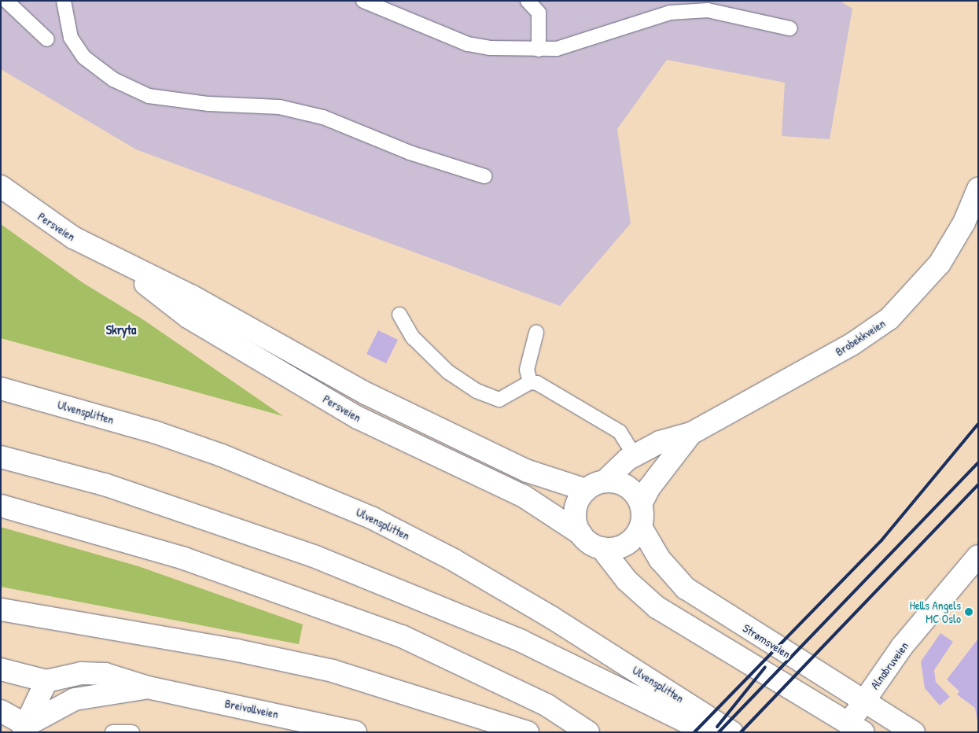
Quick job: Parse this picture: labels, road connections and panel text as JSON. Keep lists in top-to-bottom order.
{
  "streets": {
    "main road": [
      "Persveien",
      "Brobekkveien",
      "Ulvensplitten",
      "Strømsveien",
      "Alnabruveien",
      "Breivollveien"
    ]
  },
  "crossings": [
    ["Persveien", "Brobekkveien"],
    ["Persveien", "Strømsveien"],
    ["Brobekkveien", "Strømsveien"],
    ["Strømsveien", "Alnabruveien"]
  ],
  "districts": ["Skryta"],
  "places": ["Hells Angels MC Oslo"]
}
